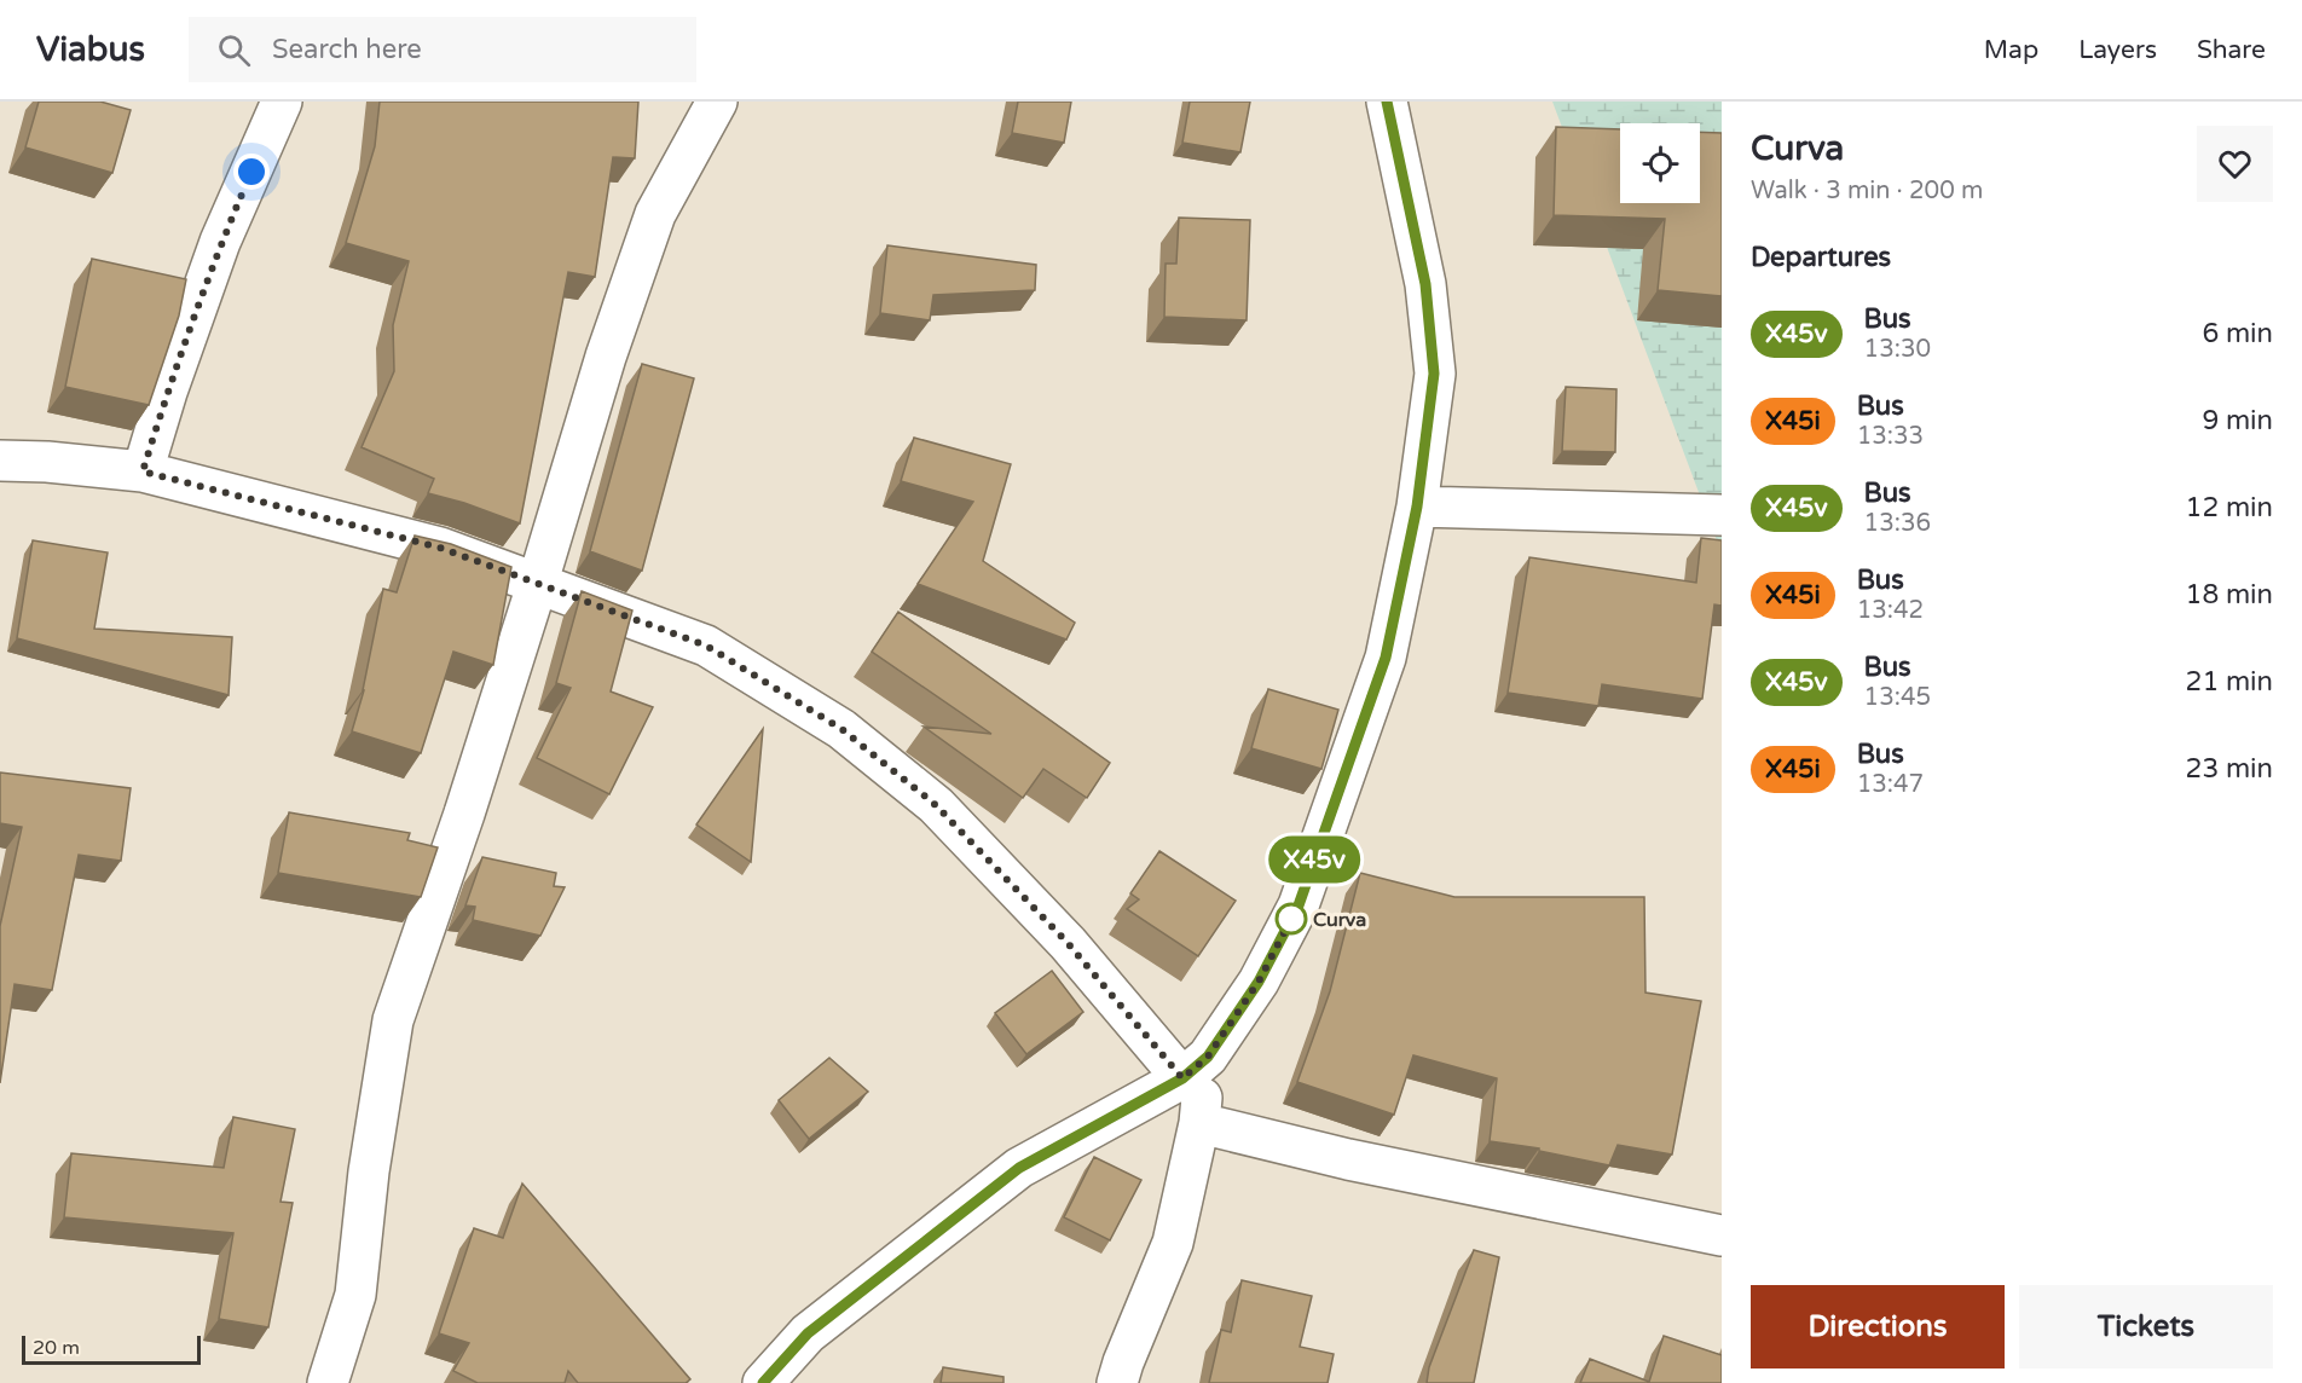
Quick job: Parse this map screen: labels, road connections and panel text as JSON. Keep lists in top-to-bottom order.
{
  "places": ["Curva"],
  "lines": ["bus line X45v"],
  "scale_bar": "20 m",
  "page": {
    "header": "Viabus",
    "search": "Search here",
    "nav": ["Map", "Layers", "Share"],
    "on_map": "X45v",
    "heading": [
      ["Curva", "Walk · 3 min · 200 m"],
      "Departures"
    ],
    "list": [
      {
        "mark": "X45v",
        "name": "Bus",
        "note": "13:30",
        "value": "6 min"
      },
      {
        "mark": "X45i",
        "name": "Bus",
        "note": "13:33",
        "value": "9 min"
      },
      {
        "mark": "X45v",
        "name": "Bus",
        "note": "13:36",
        "value": "12 min"
      },
      {
        "mark": "X45i",
        "name": "Bus",
        "note": "13:42",
        "value": "18 min"
      },
      {
        "mark": "X45v",
        "name": "Bus",
        "note": "13:45",
        "value": "21 min"
      },
      {
        "mark": "X45i",
        "name": "Bus",
        "note": "13:47",
        "value": "23 min"
      }
    ],
    "buttons": ["Directions", "Tickets"],
    "scale": "20 m"
  }
}
